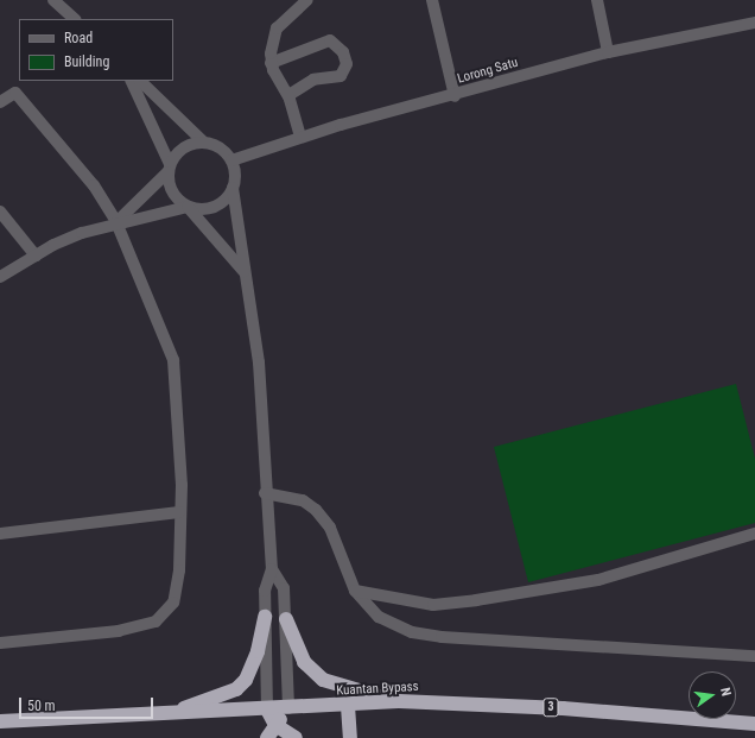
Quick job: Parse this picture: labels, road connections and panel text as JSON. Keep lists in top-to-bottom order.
{
  "streets": {
    "highway": ["Kuantan Bypass", "3"],
    "street": ["Lorong Satu"]
  },
  "legend": ["Road", "Building"],
  "scale_bar": "50 m",
  "north": "right"
}
